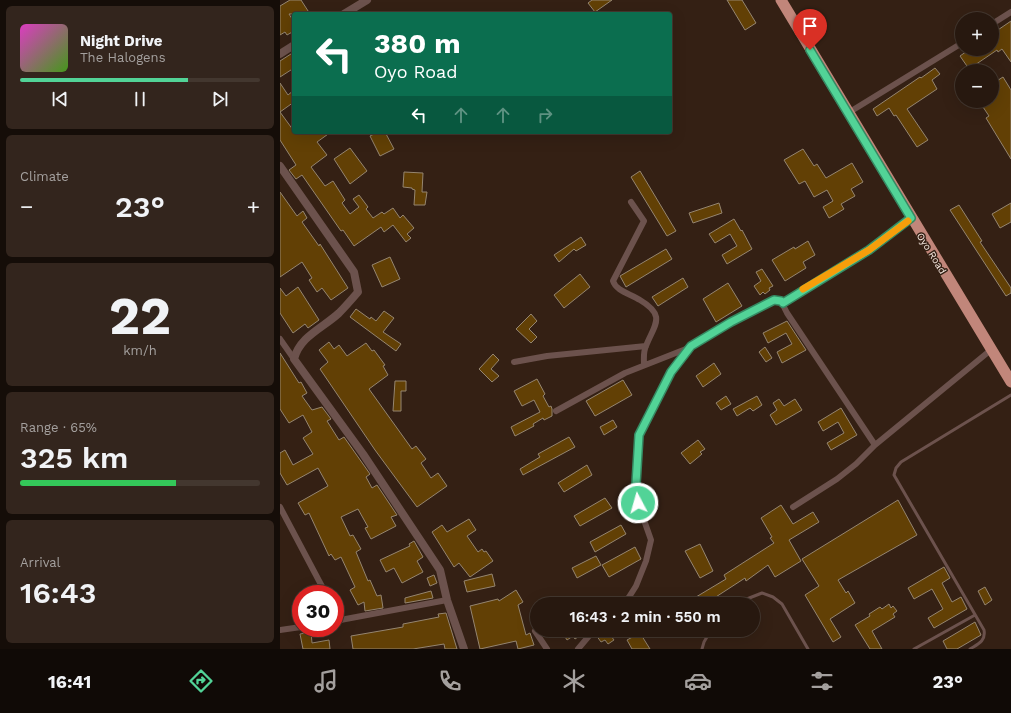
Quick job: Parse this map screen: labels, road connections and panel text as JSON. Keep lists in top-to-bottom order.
{
  "streets": {
    "highway": ["Oyo Road"]
  },
  "page": {
    "map_buttons": ["+", "−"],
    "turn": ["380 m", "Oyo Road"],
    "song": ["Night Drive", "The Halogens"],
    "tile": [
      "Climate",
      ["22", "km/h"],
      ["Range · 65%", "325 km"],
      ["Arrival", "16:43"]
    ],
    "heat": ["−", "23°", "+"],
    "limit": "30",
    "trip": "16:43 · 2 min · 550 m",
    "tabs": ["16:41", "23°"]
  }
}
